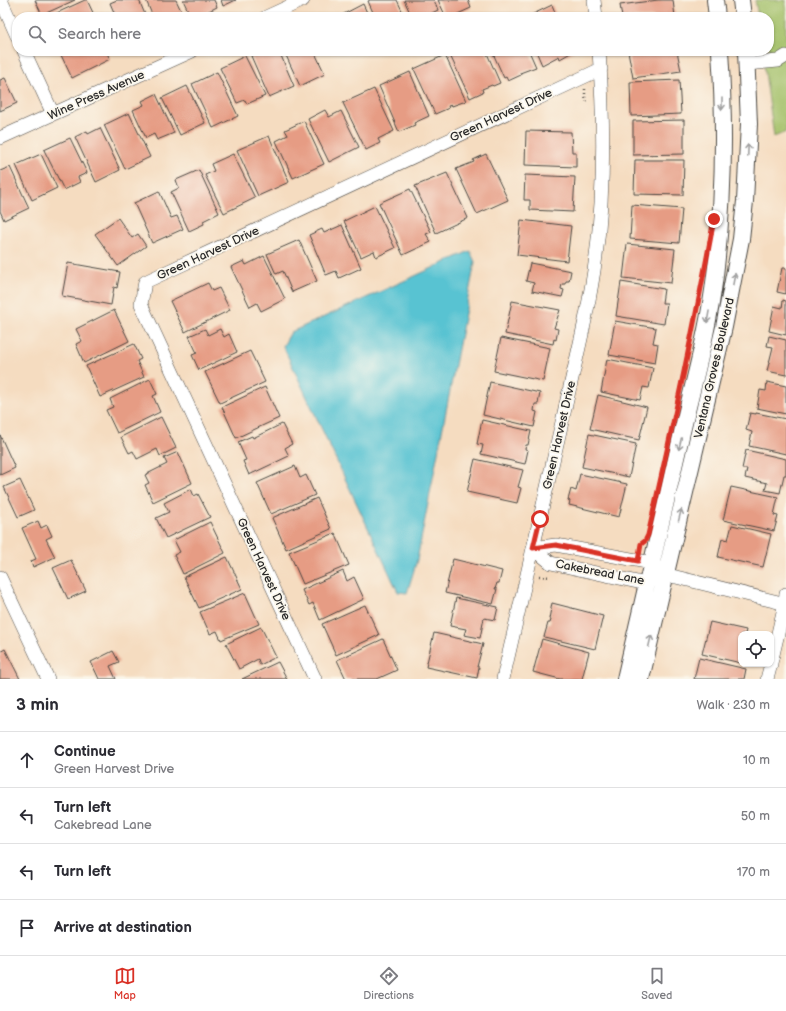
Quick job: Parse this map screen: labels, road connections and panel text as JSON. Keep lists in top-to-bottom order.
{
  "streets": {
    "street": [
      "Wine Press Avenue",
      "Green Harvest Drive",
      "Ventana Groves Boulevard",
      "Cakebread Lane"
    ]
  },
  "crossings": [
    ["Green Harvest Drive", "Cakebread Lane"],
    ["Ventana Groves Boulevard", "Cakebread Lane"]
  ],
  "page": {
    "search": "Search here",
    "heading": ["3 min", "Walk · 230 m"],
    "list": [
      ["Continue", "Green Harvest Drive", "10 m"],
      ["Turn left", "Cakebread Lane", "50 m"],
      ["Turn left", "170 m"],
      "Arrive at destination"
    ],
    "nav": ["Map", "Directions", "Saved"]
  }
}
